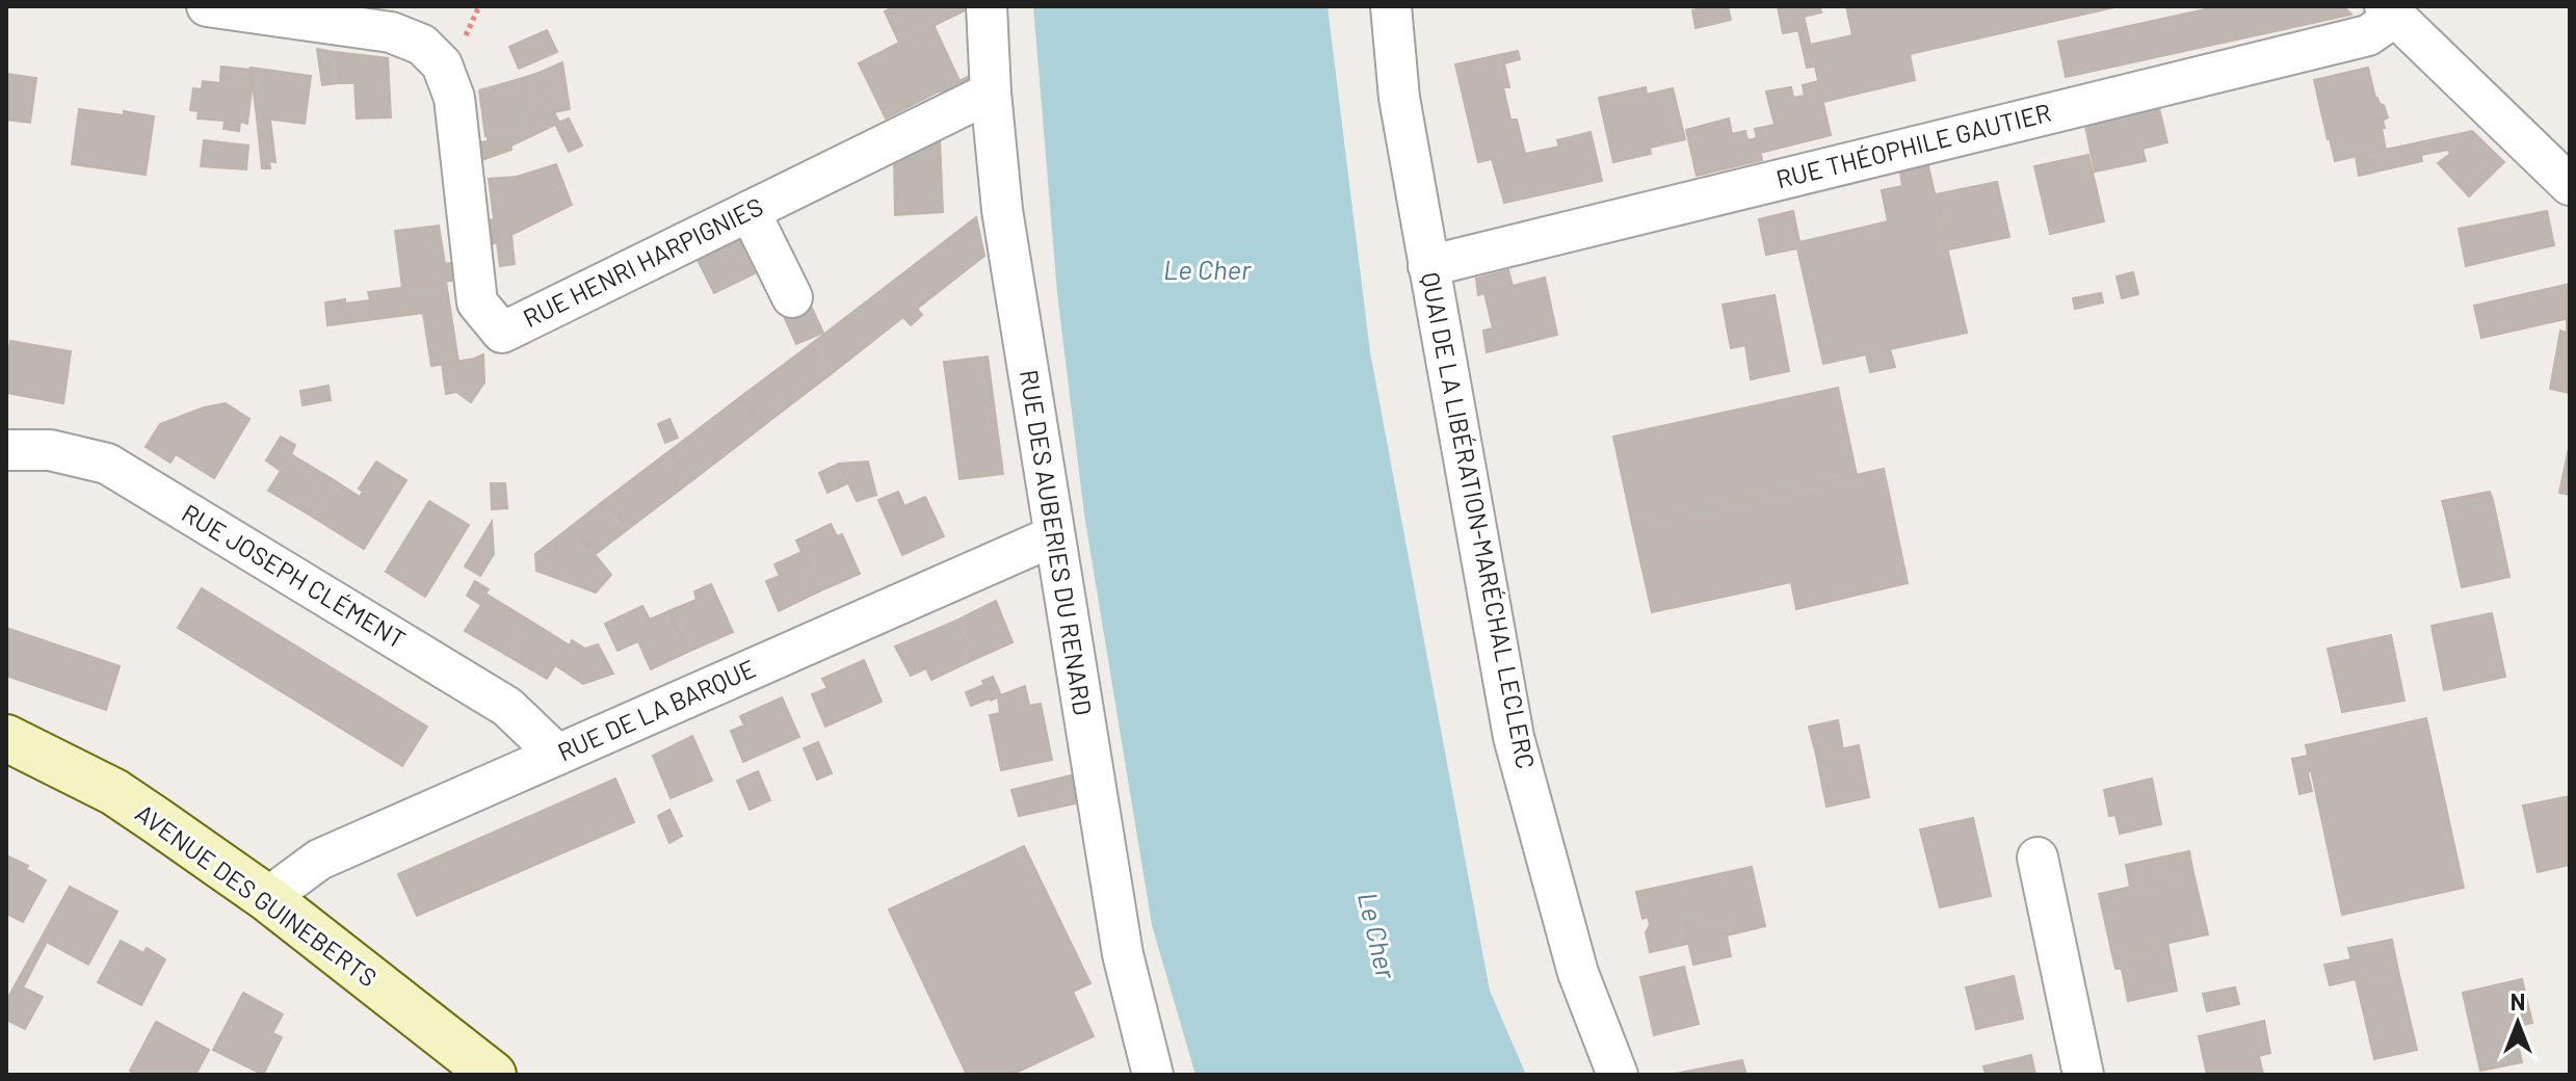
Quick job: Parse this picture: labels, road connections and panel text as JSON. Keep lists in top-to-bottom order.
{
  "streets": {
    "street": [
      "RUE THÉOPHILE GAUTIER",
      "RUE HENRI HARPIGNIES",
      "QUAI DE LA LIBÉRATION-MARÉCHAL LECLERC",
      "RUE DES AUBERIES DU RENARD",
      "RUE JOSEPH CLÉMENT",
      "RUE DE LA BARQUE",
      "AVENUE DES GUINEBERTS"
    ]
  },
  "crossings": [
    ["RUE THÉOPHILE GAUTIER", "QUAI DE LA LIBÉRATION-MARÉCHAL LECLERC"],
    ["RUE HENRI HARPIGNIES", "RUE DES AUBERIES DU RENARD"],
    ["RUE DES AUBERIES DU RENARD", "RUE DE LA BARQUE"],
    ["RUE JOSEPH CLÉMENT", "RUE DE LA BARQUE"],
    ["RUE DE LA BARQUE", "AVENUE DES GUINEBERTS"]
  ],
  "water": ["Le Cher"],
  "north": "top"
}
